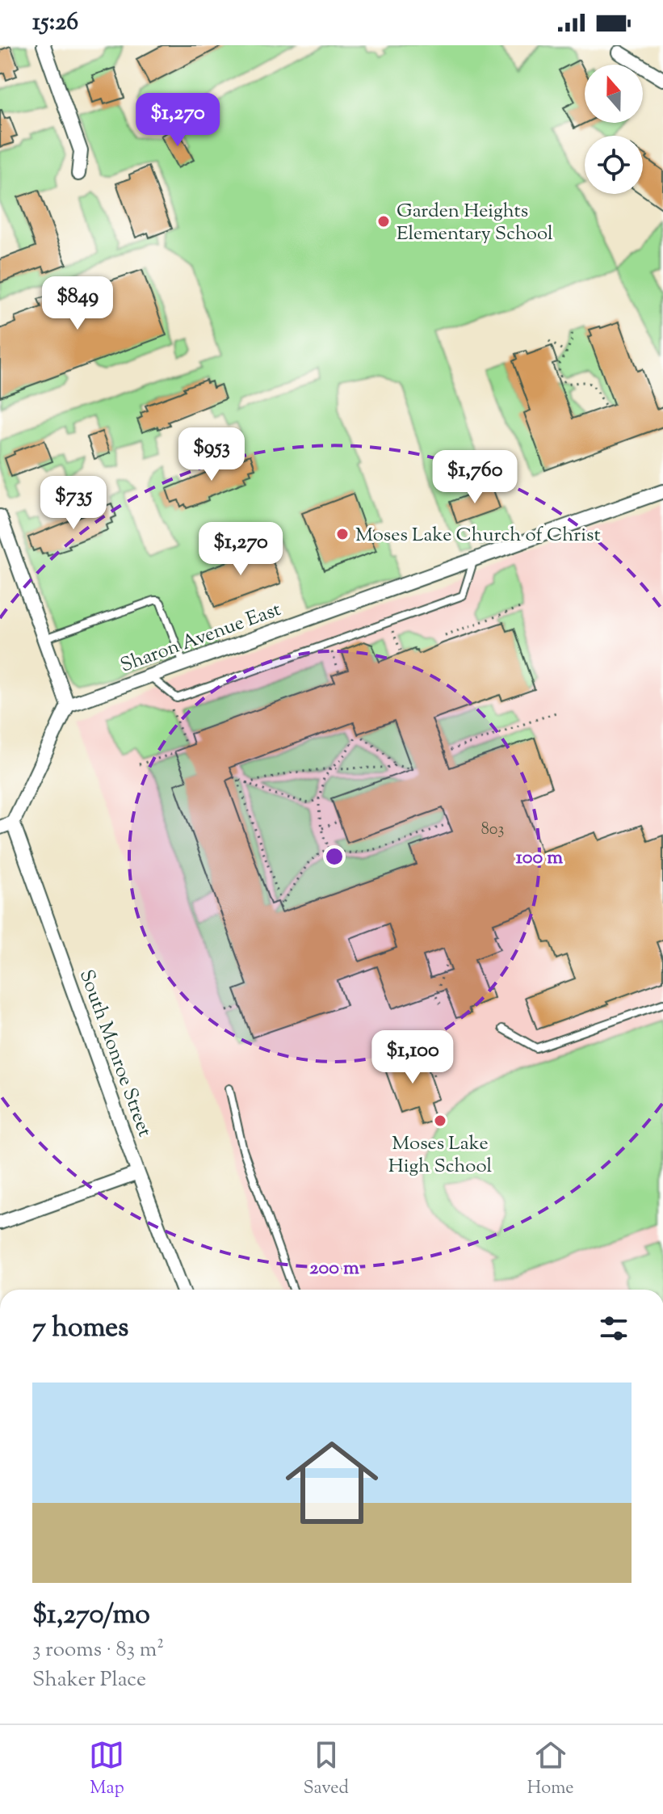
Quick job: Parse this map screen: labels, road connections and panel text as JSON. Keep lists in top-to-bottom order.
{
  "streets": {
    "street": ["Sharon Avenue East", "South Monroe Street"]
  },
  "places": ["Garden Heights Elementary School", "Moses Lake Church of Christ", "Moses Lake High School"],
  "house_numbers": ["803"],
  "north": "top",
  "page": {
    "status": "15:26",
    "price": [
      "$1,270",
      "$849",
      "$953",
      "$1,760",
      "$735",
      "$1,270",
      "$1,100"
    ],
    "heading": "7 homes",
    "list": [
      {
        "name": "$1,270/mo",
        "note": "3 rooms · 83 m² · Shaker Place"
      }
    ],
    "tabs": ["Map", "Saved", "Home"]
  },
  "rings": ["100 m", "200 m"]
}
